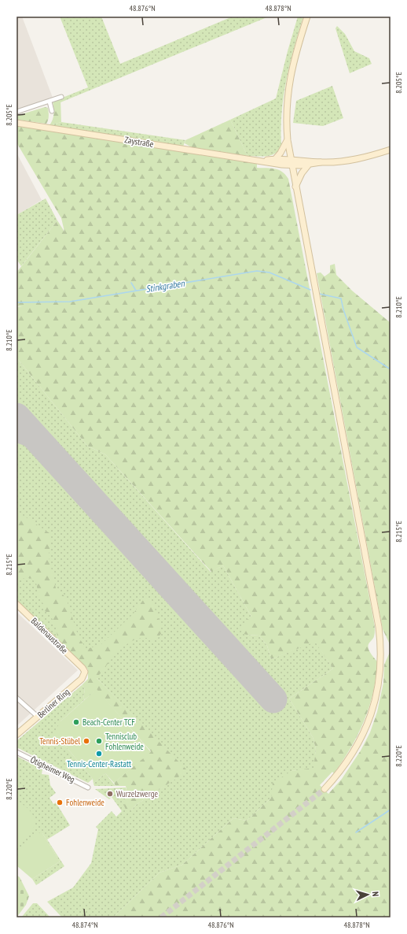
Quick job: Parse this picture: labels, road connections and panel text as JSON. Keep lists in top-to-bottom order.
{
  "streets": {
    "main road": ["Zaystraße", "Baldenaustraße", "Berliner Ring"],
    "street": ["Ötigheimer Weg"]
  },
  "crossings": [
    ["Baldenaustraße", "Berliner Ring"]
  ],
  "water": ["Stinkgraben"],
  "places": [
    "Beach-Center TCF",
    "Tennis-Stübel",
    "Tennisclub Fohlenweide",
    "Tennis-Center-Rastatt",
    "Wurzelzwerge",
    "Fohlenweide"
  ],
  "north": "right",
  "coordinates": [
    "48.876°N",
    "48.878°N",
    "8.205°E",
    "8.210°E",
    "8.215°E",
    "8.220°E",
    "48.874°N"
  ]
}
